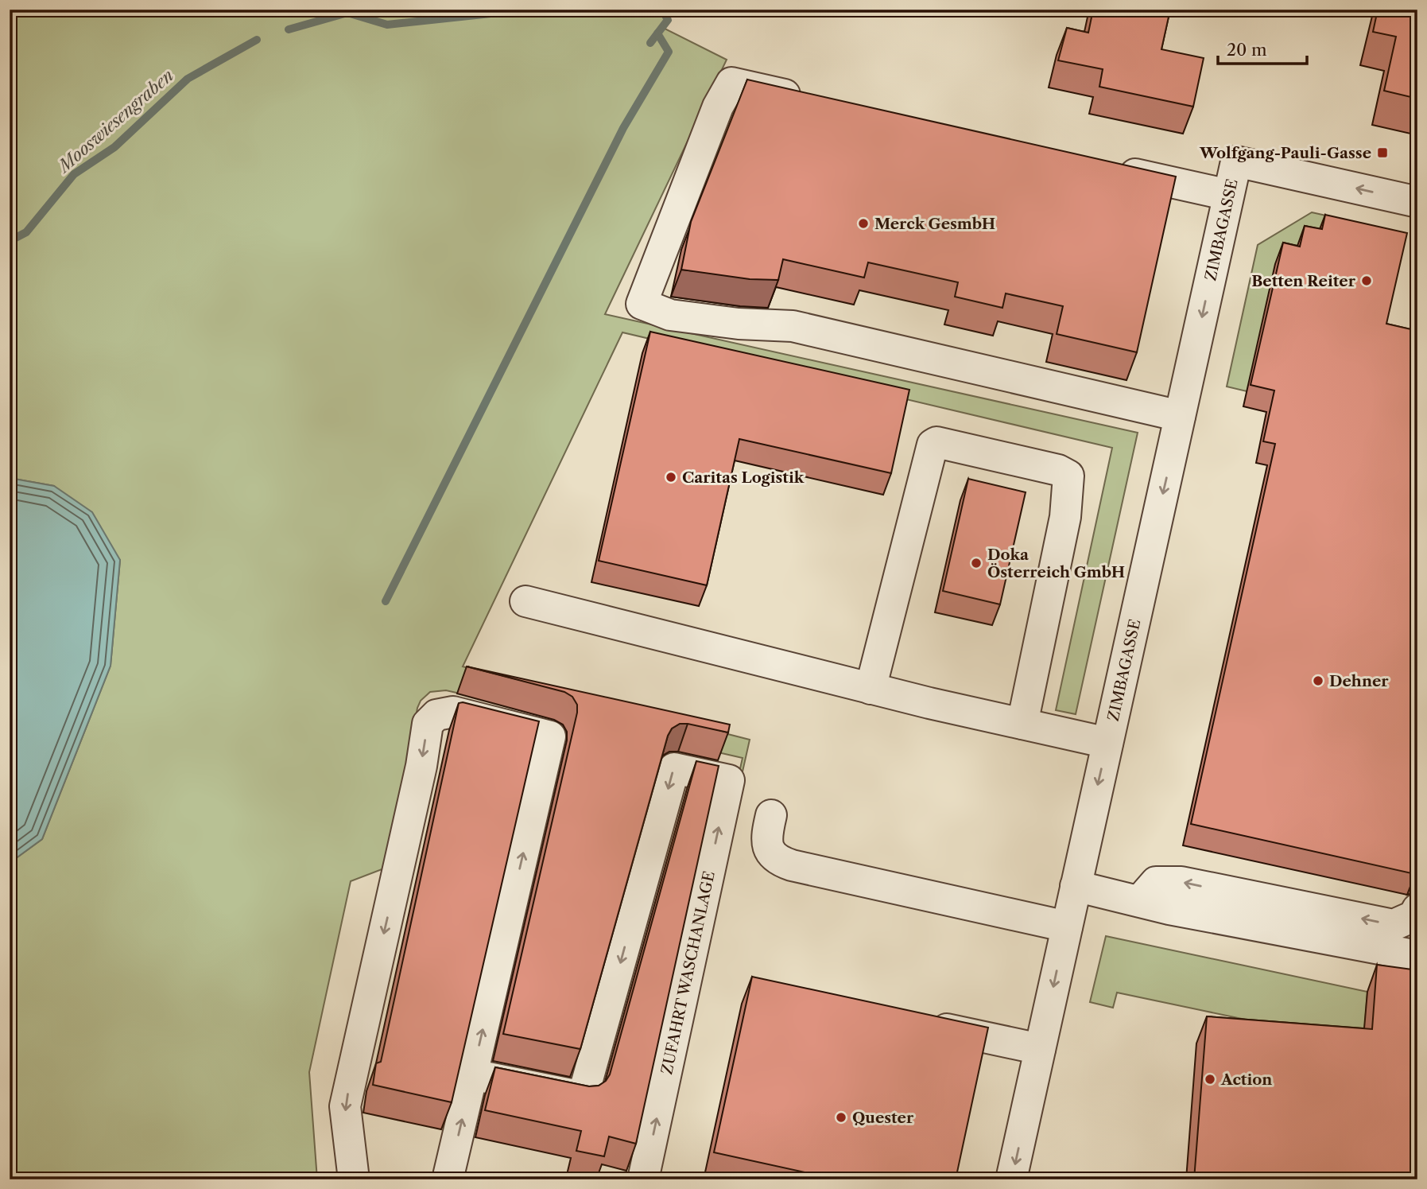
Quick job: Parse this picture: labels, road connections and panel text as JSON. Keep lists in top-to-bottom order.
{
  "streets": {
    "street": ["ZIMBAGASSE", "ZUFAHRT WASCHANLAGE"]
  },
  "one_way": ["ZIMBAGASSE"],
  "water": ["Mooswiesengraben"],
  "places": {
    "transit": ["Wolfgang-Pauli-Gasse"],
    "other": [
      "Merck GesmbH",
      "Betten Reiter",
      "Caritas Logistik",
      "Doka Österreich GmbH",
      "Dehner",
      "Action",
      "Quester"
    ]
  },
  "scale_bar": "20 m"
}
